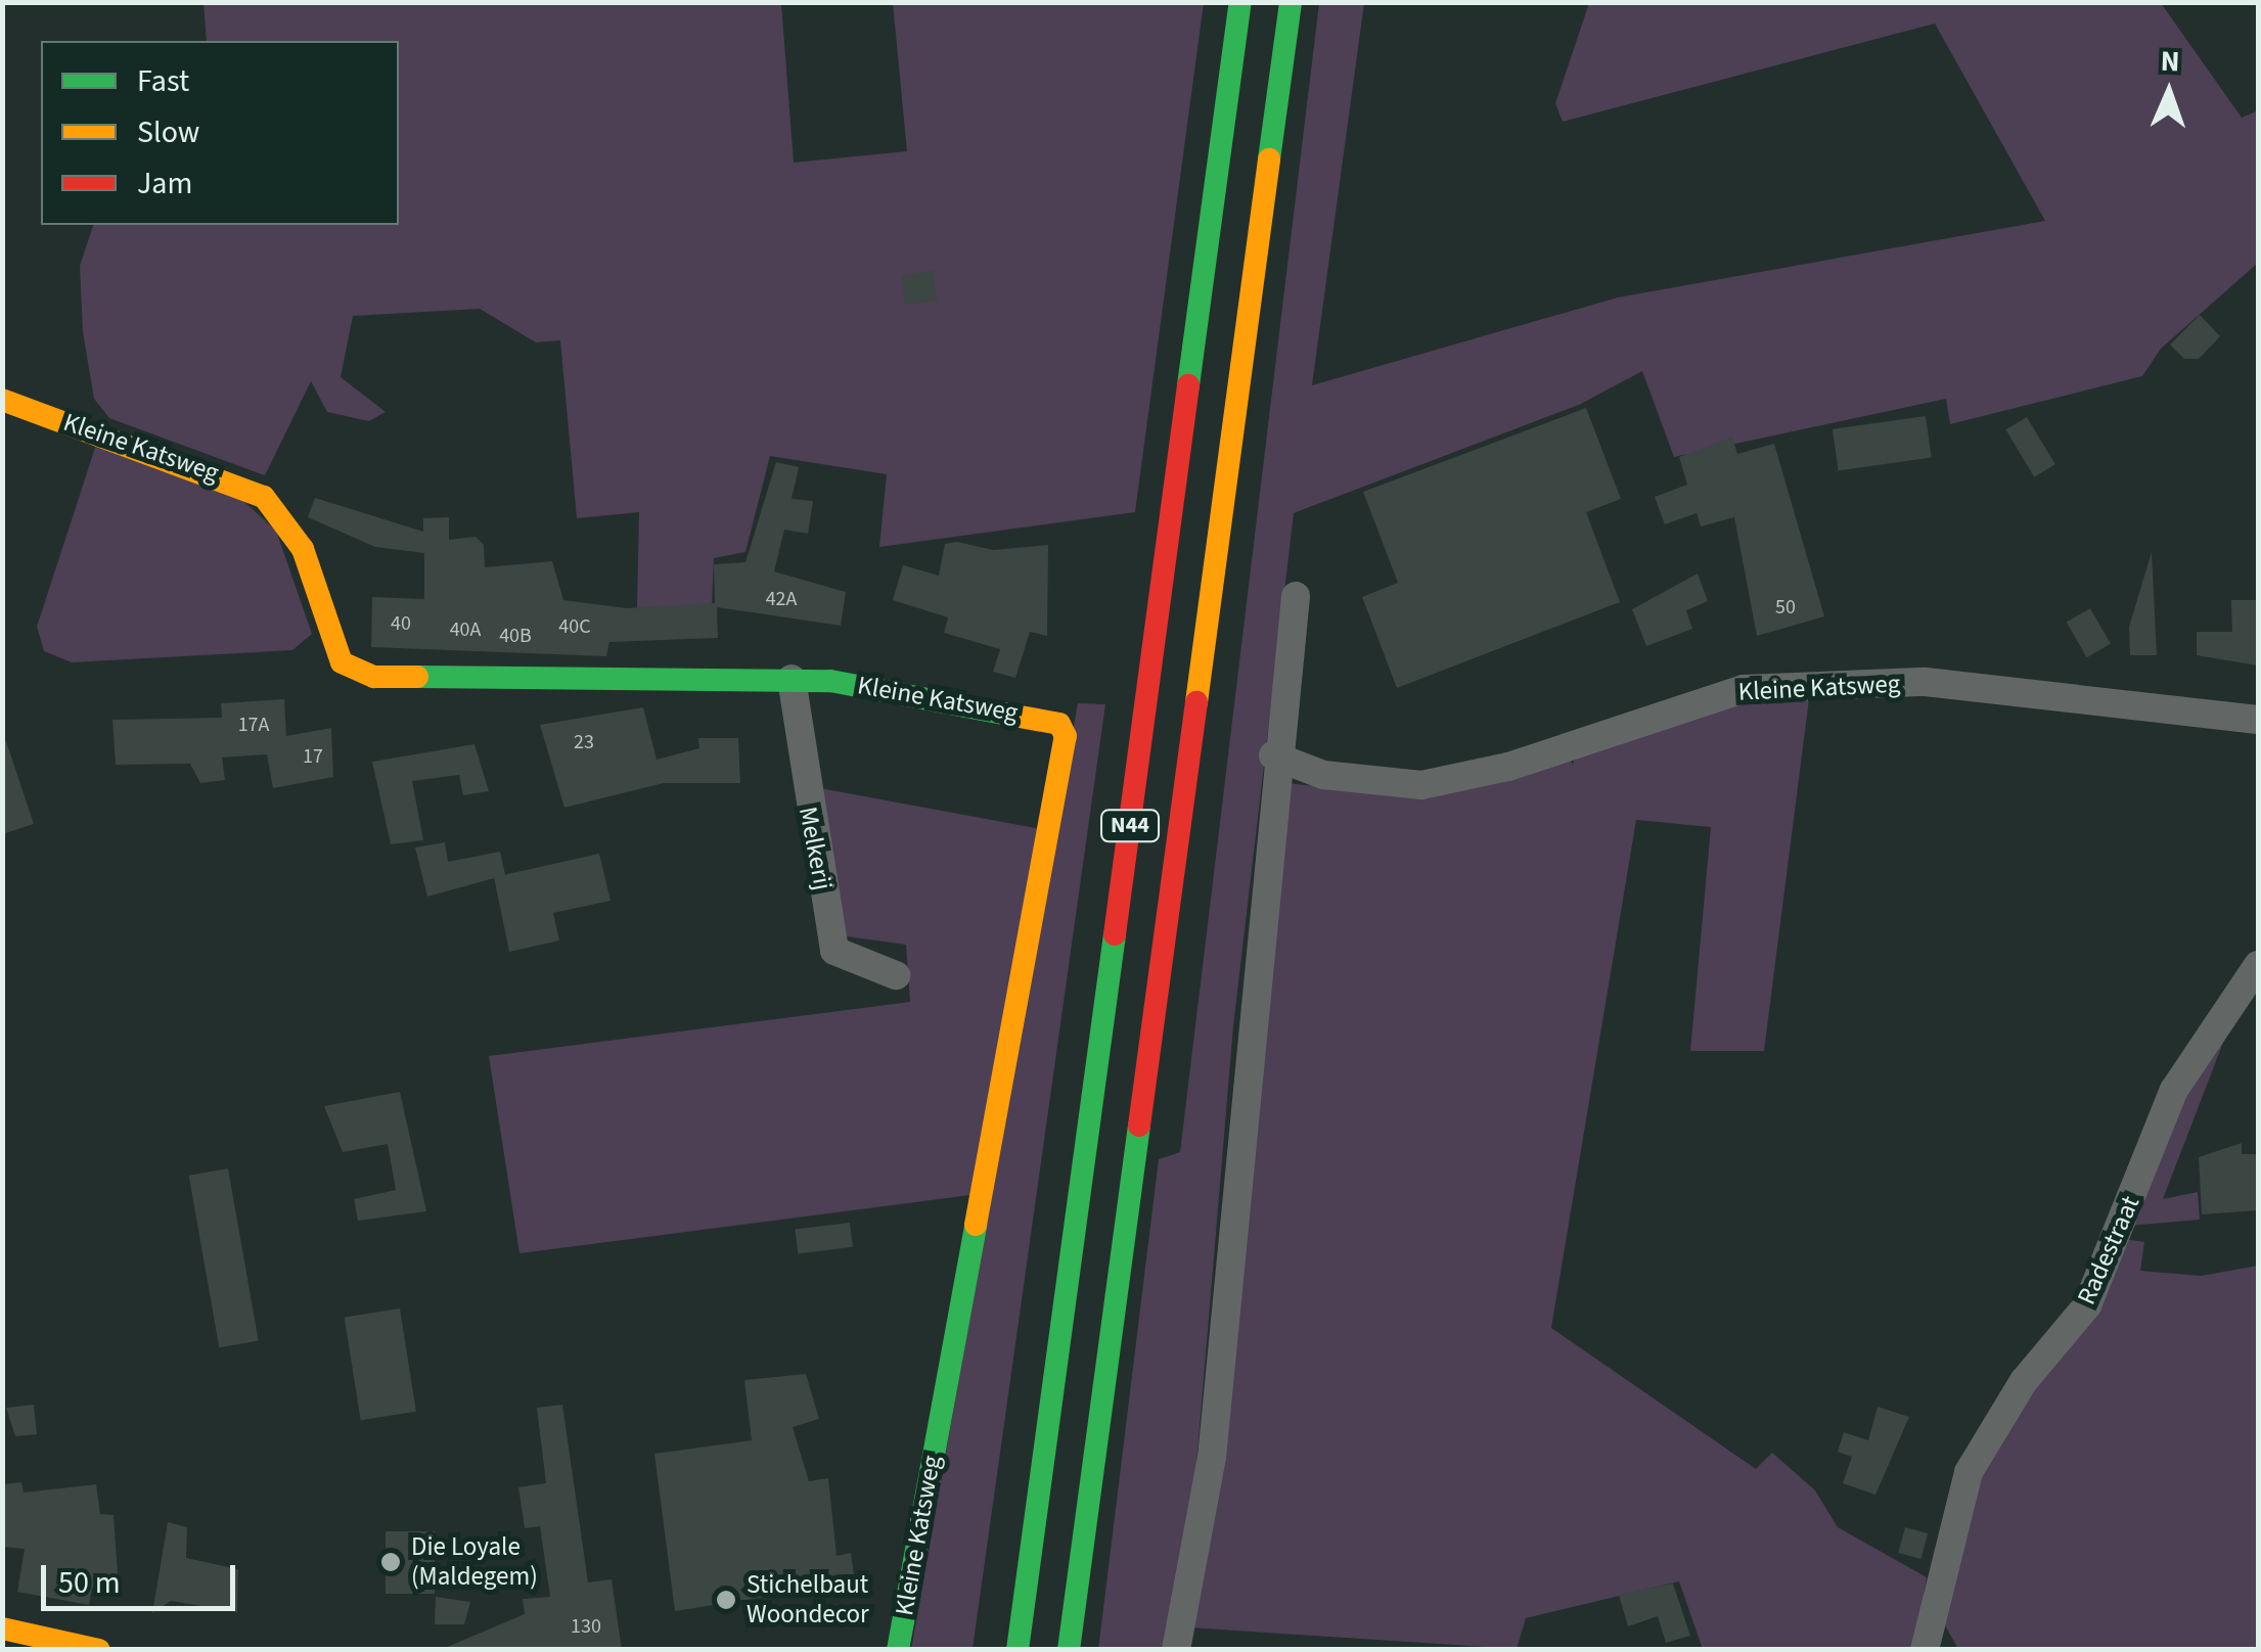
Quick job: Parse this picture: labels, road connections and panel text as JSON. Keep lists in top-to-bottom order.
{
  "streets": {
    "main road": ["Kleine Katsweg", "N44"],
    "street": ["Melkerij", "Radestraat"]
  },
  "crossings": [
    ["Kleine Katsweg", "Melkerij"]
  ],
  "places": ["Die Loyale (Maldegem)", "Stichelbaut Woondecor"],
  "house_numbers": [
    "42A",
    "50",
    "40",
    "40C",
    "40A",
    "40B",
    "17A",
    "23",
    "17",
    "130"
  ],
  "legend": ["Fast", "Slow", "Jam"],
  "scale_bar": "50 m",
  "north": "top"
}
